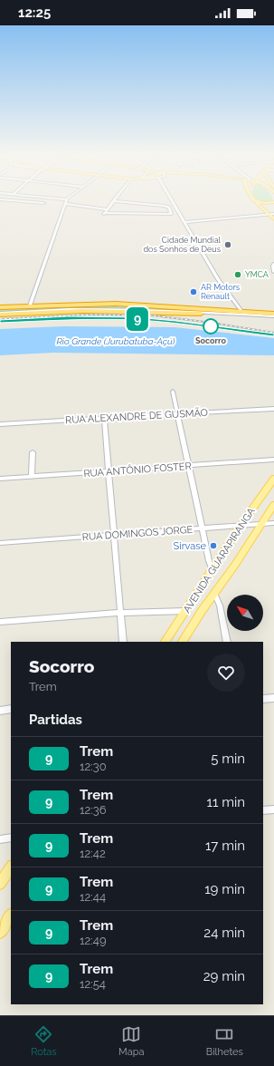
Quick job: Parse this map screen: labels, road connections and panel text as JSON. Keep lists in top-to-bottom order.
{
  "streets": {
    "main road": ["AVENIDA GUARAPIRANGA"],
    "street": ["RUA ALEXANDRE DE GUSMÃO", "RUA ANTÔNIO FOSTER", "RUA DOMINGOS JORGE"]
  },
  "crossings": [
    ["RUA DOMINGOS JORGE", "AVENIDA GUARAPIRANGA"]
  ],
  "water": ["Rio Grande (Jurubatuba-Açú)"],
  "places": [
    "Cidade Mundial dos Sonhos de Deus",
    "YMCA",
    "AR Motors Renault",
    "Socorro",
    "Sirvase"
  ],
  "north": "top left",
  "page": {
    "status": "12:25",
    "on_map": "9",
    "heading": [
      ["Socorro", "Trem"],
      "Partidas"
    ],
    "list": [
      {
        "mark": "9",
        "name": "Trem",
        "note": "12:30",
        "value": "5 min"
      },
      {
        "mark": "9",
        "name": "Trem",
        "note": "12:36",
        "value": "11 min"
      },
      {
        "mark": "9",
        "name": "Trem",
        "note": "12:42",
        "value": "17 min"
      },
      {
        "mark": "9",
        "name": "Trem",
        "note": "12:44",
        "value": "19 min"
      },
      {
        "mark": "9",
        "name": "Trem",
        "note": "12:49",
        "value": "24 min"
      },
      {
        "mark": "9",
        "name": "Trem",
        "note": "12:54",
        "value": "29 min"
      }
    ],
    "tabs": ["Rotas", "Mapa", "Bilhetes"]
  }
}
